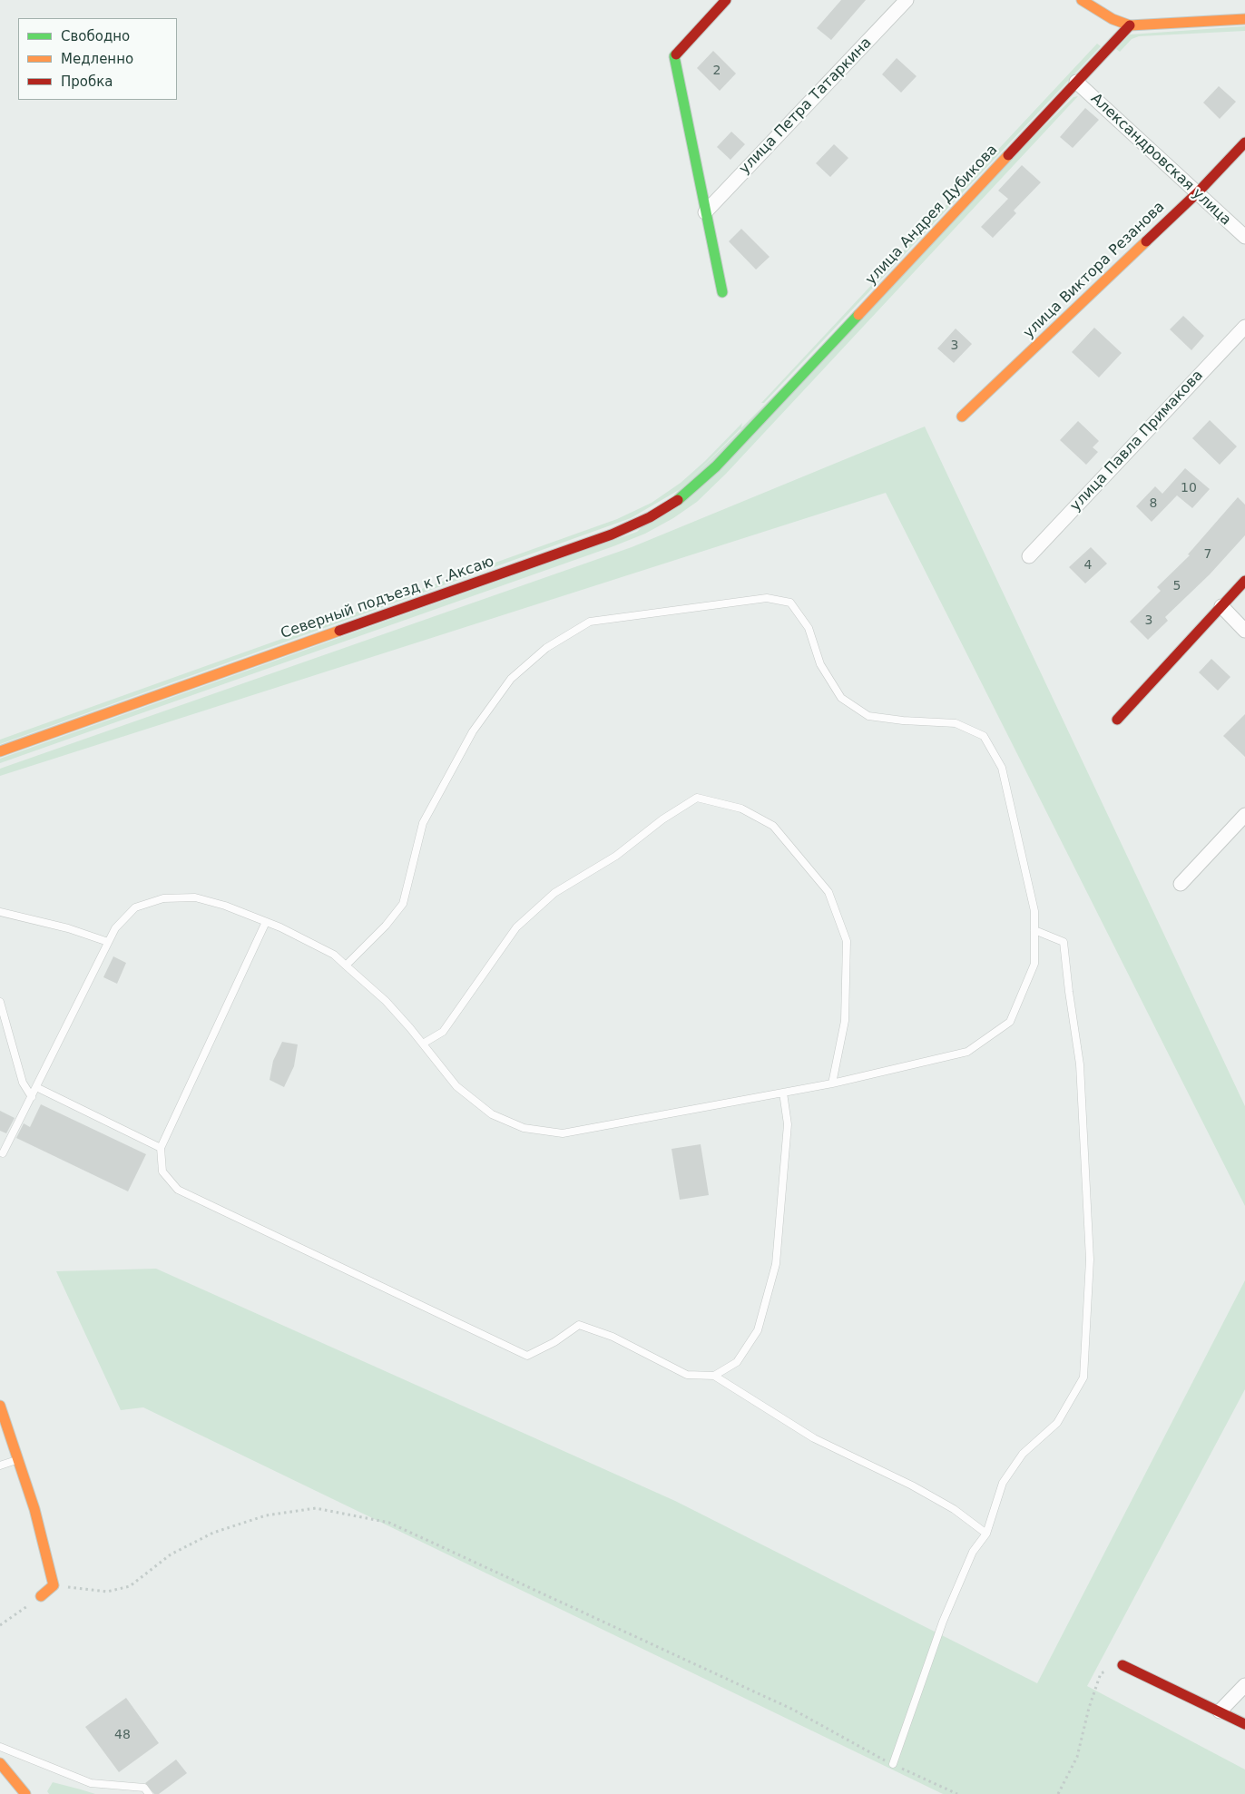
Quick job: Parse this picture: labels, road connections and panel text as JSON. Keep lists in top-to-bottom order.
{
  "streets": {
    "street": [
      "улица Петра Татаркина",
      "Александровская улица",
      "улица Андрея Дубикова",
      "улица Виктора Резанова",
      "улица Павла Примакова",
      "Северный подъезд к г.Аксаю"
    ]
  },
  "crossings": [
    ["Александровская улица", "улица Андрея Дубикова"],
    ["Александровская улица", "улица Виктора Резанова"],
    ["улица Андрея Дубикова", "Северный подъезд к г.Аксаю"]
  ],
  "house_numbers": [
    "2",
    "3",
    "10",
    "8",
    "7",
    "4",
    "5",
    "3",
    "48"
  ],
  "legend": ["Свободно", "Медленно", "Пробка"]
}
